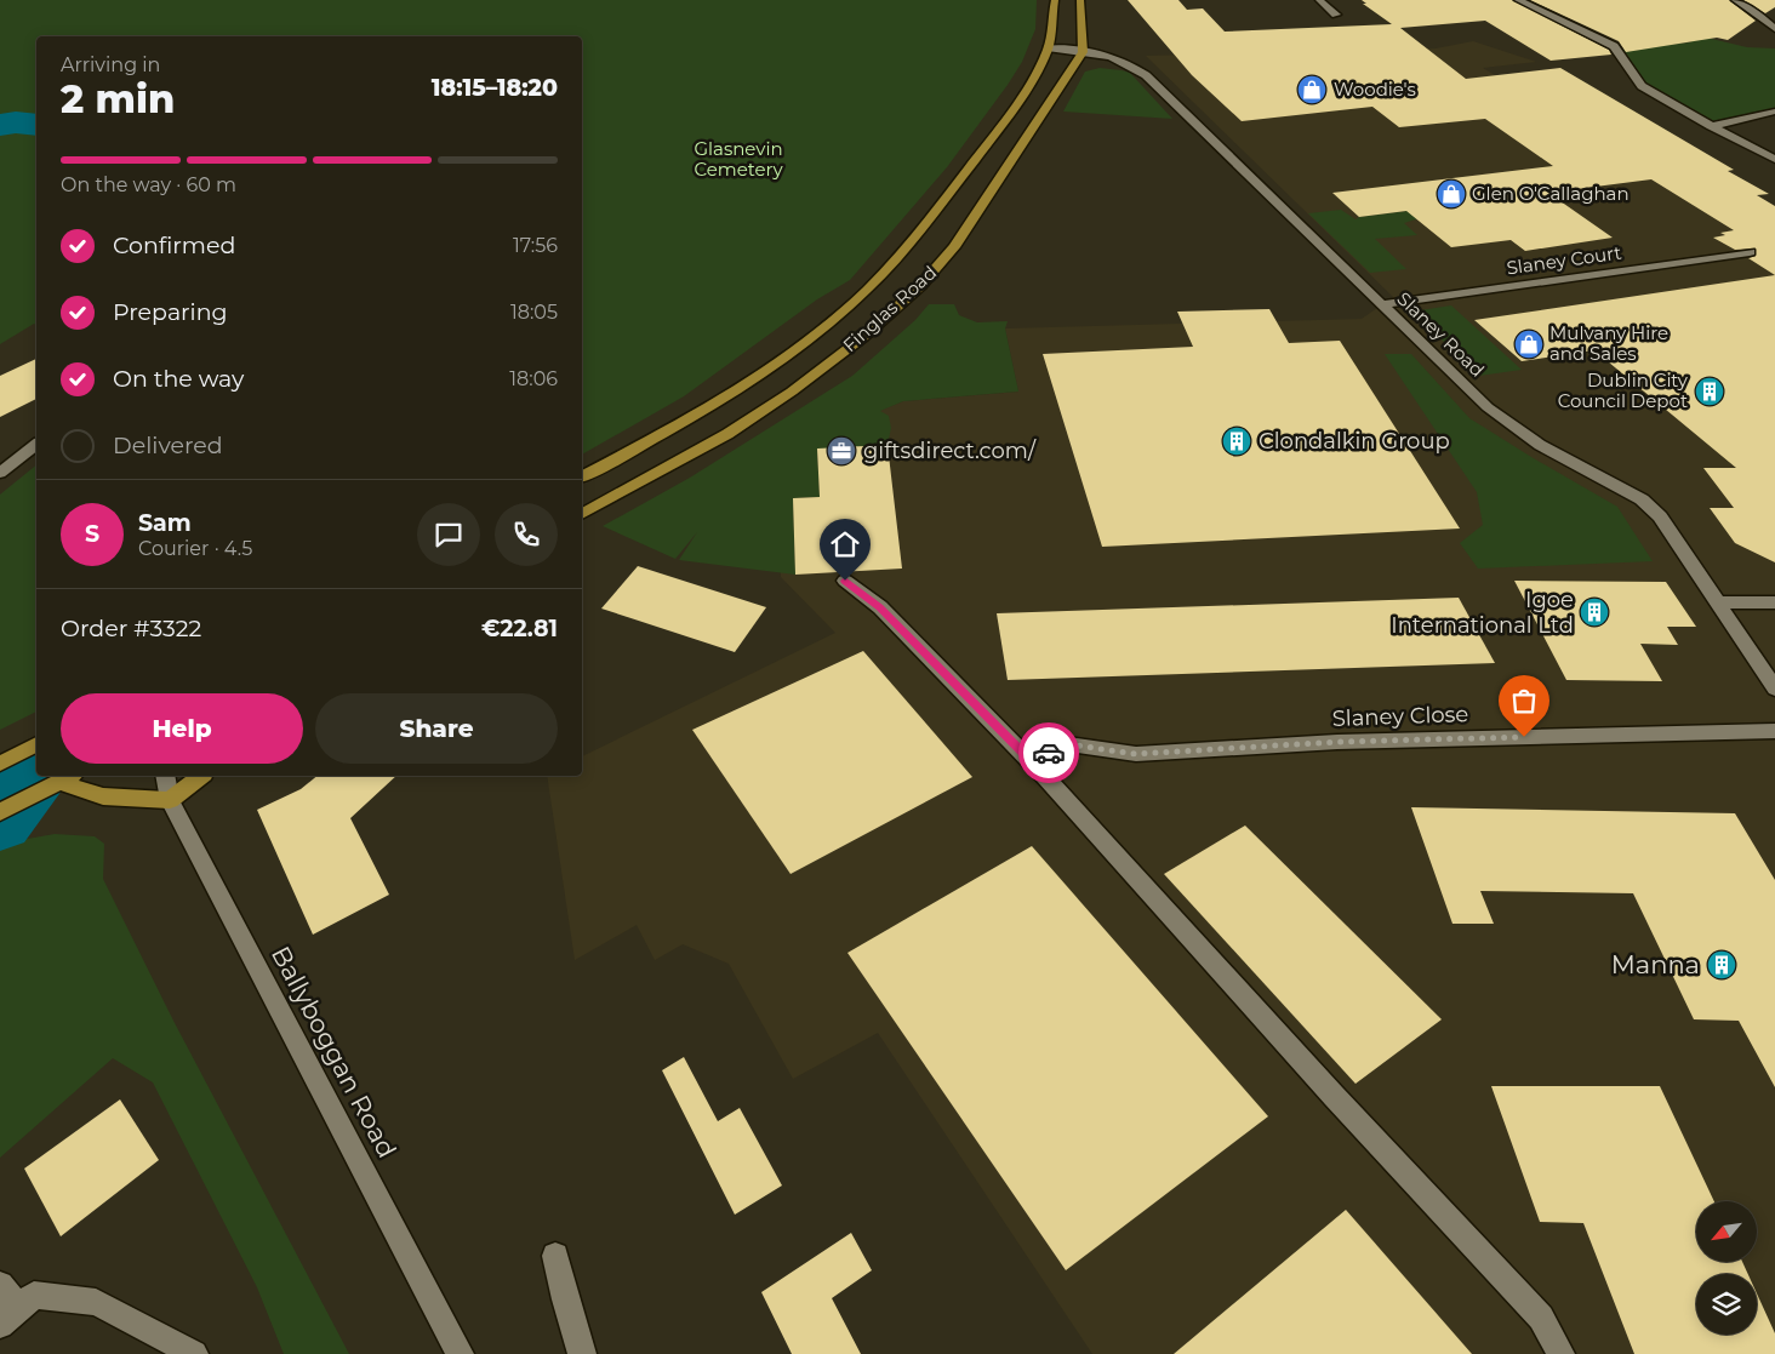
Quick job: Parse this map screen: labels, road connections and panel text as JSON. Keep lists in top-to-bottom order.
{
  "streets": {
    "main road": ["Finglas Road"],
    "street": [
      "Slaney Court",
      "Slaney Road",
      "Slaney Close",
      "Ballyboggan Road"
    ]
  },
  "crossings": [
    ["Slaney Court", "Slaney Road"],
    ["Finglas Road", "Slaney Road"]
  ],
  "parks": ["Glasnevin Cemetery"],
  "places": {
    "shop": ["Woodie's", "Glen O'Callaghan", "Mulvany Hire and Sales"],
    "building": [
      "Dublin City Council Depot",
      "Clondalkin Group",
      "Igoe International Ltd",
      "Manna"
    ],
    "office": ["giftsdirect.com/"]
  },
  "north": "bottom left",
  "page": {
    "heading": ["2 min", "Arriving in", "18:15–18:20"],
    "panel": [
      "Sam",
      "Courier · 4.5",
      "Order #3322",
      "€22.81"
    ],
    "bar": "On the way · 60 m",
    "list": [
      ["Confirmed", "17:56"],
      ["Preparing", "18:05"],
      ["On the way", "18:06"],
      "Delivered"
    ],
    "round": "S",
    "buttons": ["Help", "Share"]
  }
}
